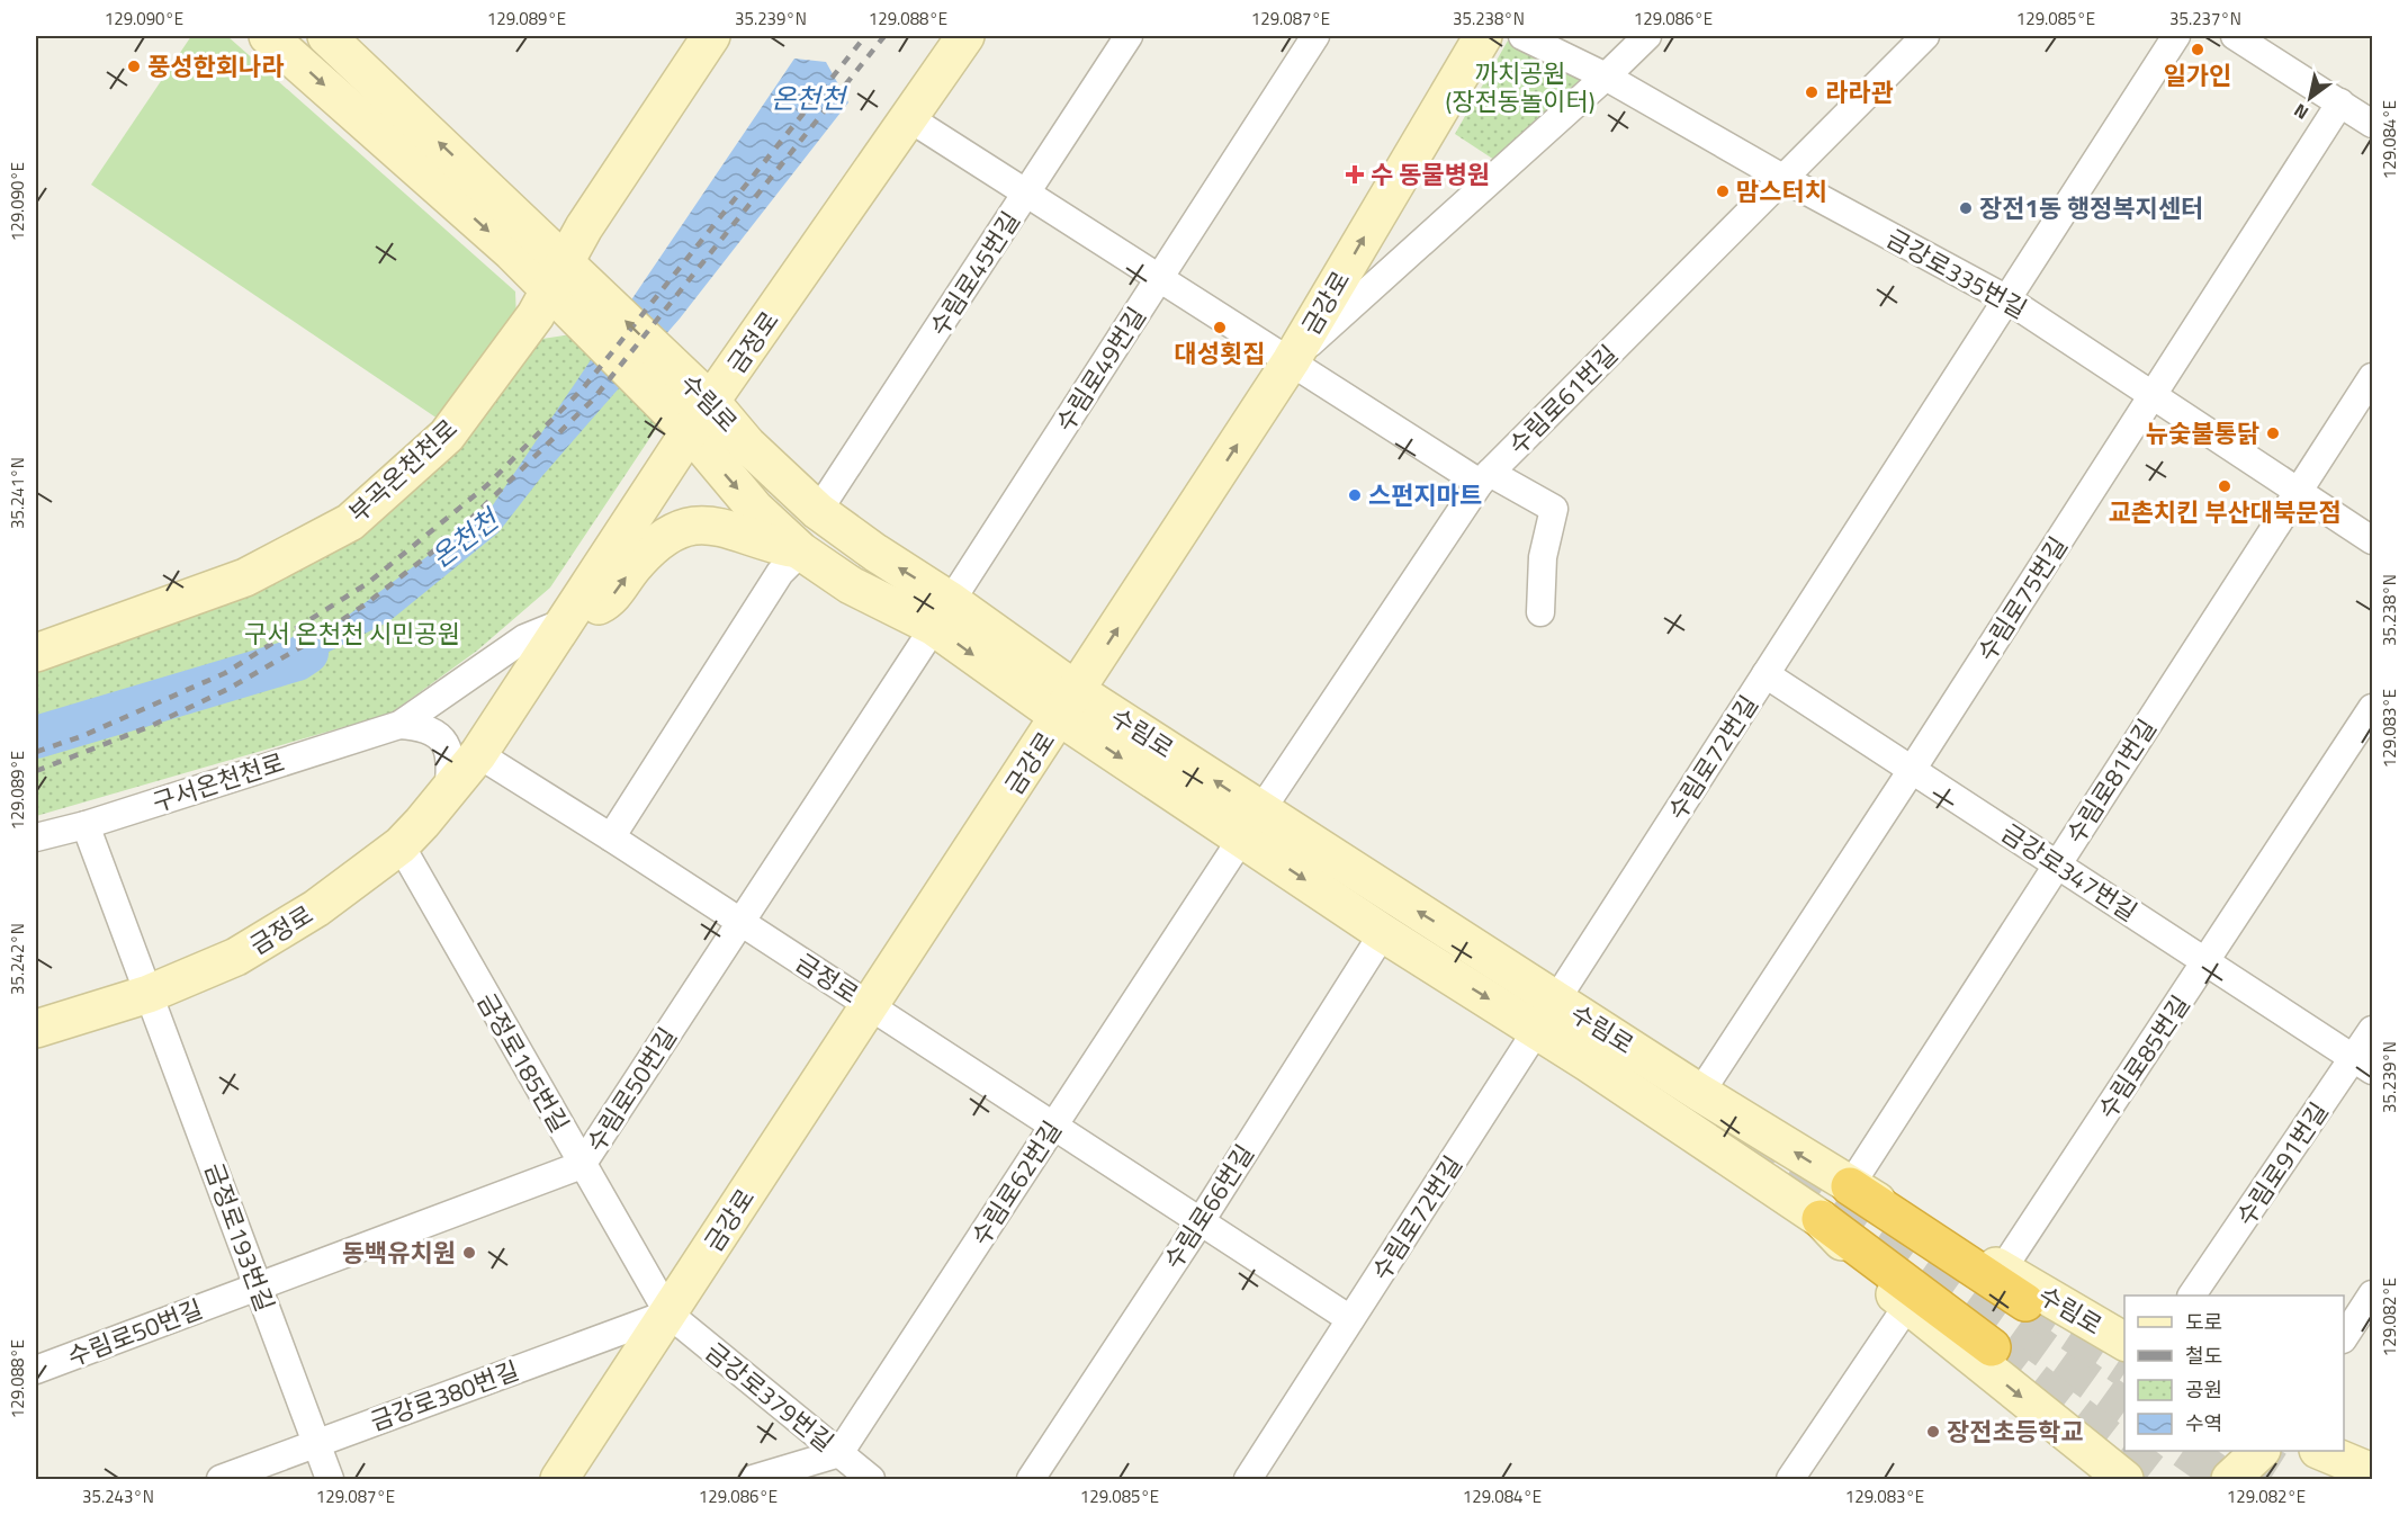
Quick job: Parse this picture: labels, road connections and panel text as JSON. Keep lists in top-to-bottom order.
{
  "streets": {
    "main road": [
      "금강로",
      "금정로",
      "수림로",
      "부곡온천천로"
    ],
    "street": [
      "수림로45번길",
      "금강로335번길",
      "수림로49번길",
      "수림로61번길",
      "수림로75번길",
      "수림로72번길",
      "수림로81번길",
      "구서온천천로",
      "금강로347번길",
      "수림로85번길",
      "금정로185번길",
      "수림로50번길",
      "수림로91번길",
      "수림로62번길",
      "수림로66번길",
      "금정로193번길",
      "금강로380번길",
      "금강로379번길"
    ]
  },
  "crossings": [
    ["수림로45번길", "수림로"],
    ["금강로335번길", "수림로61번길"],
    ["금강로335번길", "수림로75번길"],
    ["금강로335번길", "수림로72번길"],
    ["금강로335번길", "수림로81번길"],
    ["금강로", "금정로"],
    ["금강로", "수림로"],
    ["금강로", "금정로185번길"],
    ["금강로", "금강로380번길"],
    ["금강로", "금강로379번길"],
    ["금정로", "수림로"],
    ["금정로", "수림로72번길"],
    ["금정로", "구서온천천로"],
    ["금정로", "금정로185번길"],
    ["금정로", "수림로50번길"],
    ["금정로", "수림로62번길"],
    ["금정로", "수림로66번길"],
    ["금정로", "금정로193번길"],
    ["수림로49번길", "수림로"],
    ["수림로49번길", "수림로50번길"],
    ["수림로61번길", "수림로"],
    ["수림로61번길", "수림로62번길"],
    ["수림로", "부곡온천천로"],
    ["수림로", "수림로75번길"],
    ["수림로", "수림로72번길"],
    ["수림로", "수림로81번길"],
    ["수림로", "수림로85번길"],
    ["수림로", "수림로50번길"],
    ["수림로", "수림로62번길"],
    ["수림로", "수림로66번길"],
    ["수림로75번길", "금강로347번길"],
    ["수림로72번길", "금강로347번길"],
    ["수림로81번길", "금강로347번길"],
    ["구서온천천로", "금정로193번길"],
    ["금강로347번길", "수림로85번길"],
    ["금강로347번길", "수림로91번길"],
    ["금정로185번길", "수림로50번길"],
    ["금정로185번길", "금강로380번길"],
    ["금정로185번길", "금강로379번길"],
    ["수림로50번길", "금정로193번길"],
    ["수림로62번길", "금강로379번길"],
    ["금정로193번길", "금강로380번길"],
    ["금강로380번길", "금강로379번길"]
  ],
  "one_way": ["금강로"],
  "water": ["온천천"],
  "parks": ["까치공원 (장전동놀이터)", "구서 온천천 시민공원"],
  "places": {
    "other": [
      "일가인",
      "풍성한회나라",
      "라라관",
      "맘스터치",
      "장전1동 행정복지센터",
      "대성횟집",
      "뉴숯불통닭",
      "교촌치킨 부산대북문점",
      "스펀지마트",
      "동백유치원",
      "장전초등학교"
    ],
    "health": ["수 동물병원"]
  },
  "legend": [
    "도로",
    "철도",
    "공원",
    "수역"
  ],
  "north": "bottom left",
  "coordinates": [
    "129.090°E",
    "129.089°E",
    "35.239°N",
    "129.088°E",
    "129.087°E",
    "35.238°N",
    "129.086°E",
    "129.085°E",
    "35.237°N",
    "129.084°E",
    "35.241°N",
    "129.083°E",
    "35.242°N",
    "129.082°E",
    "35.243°N"
  ]
}
